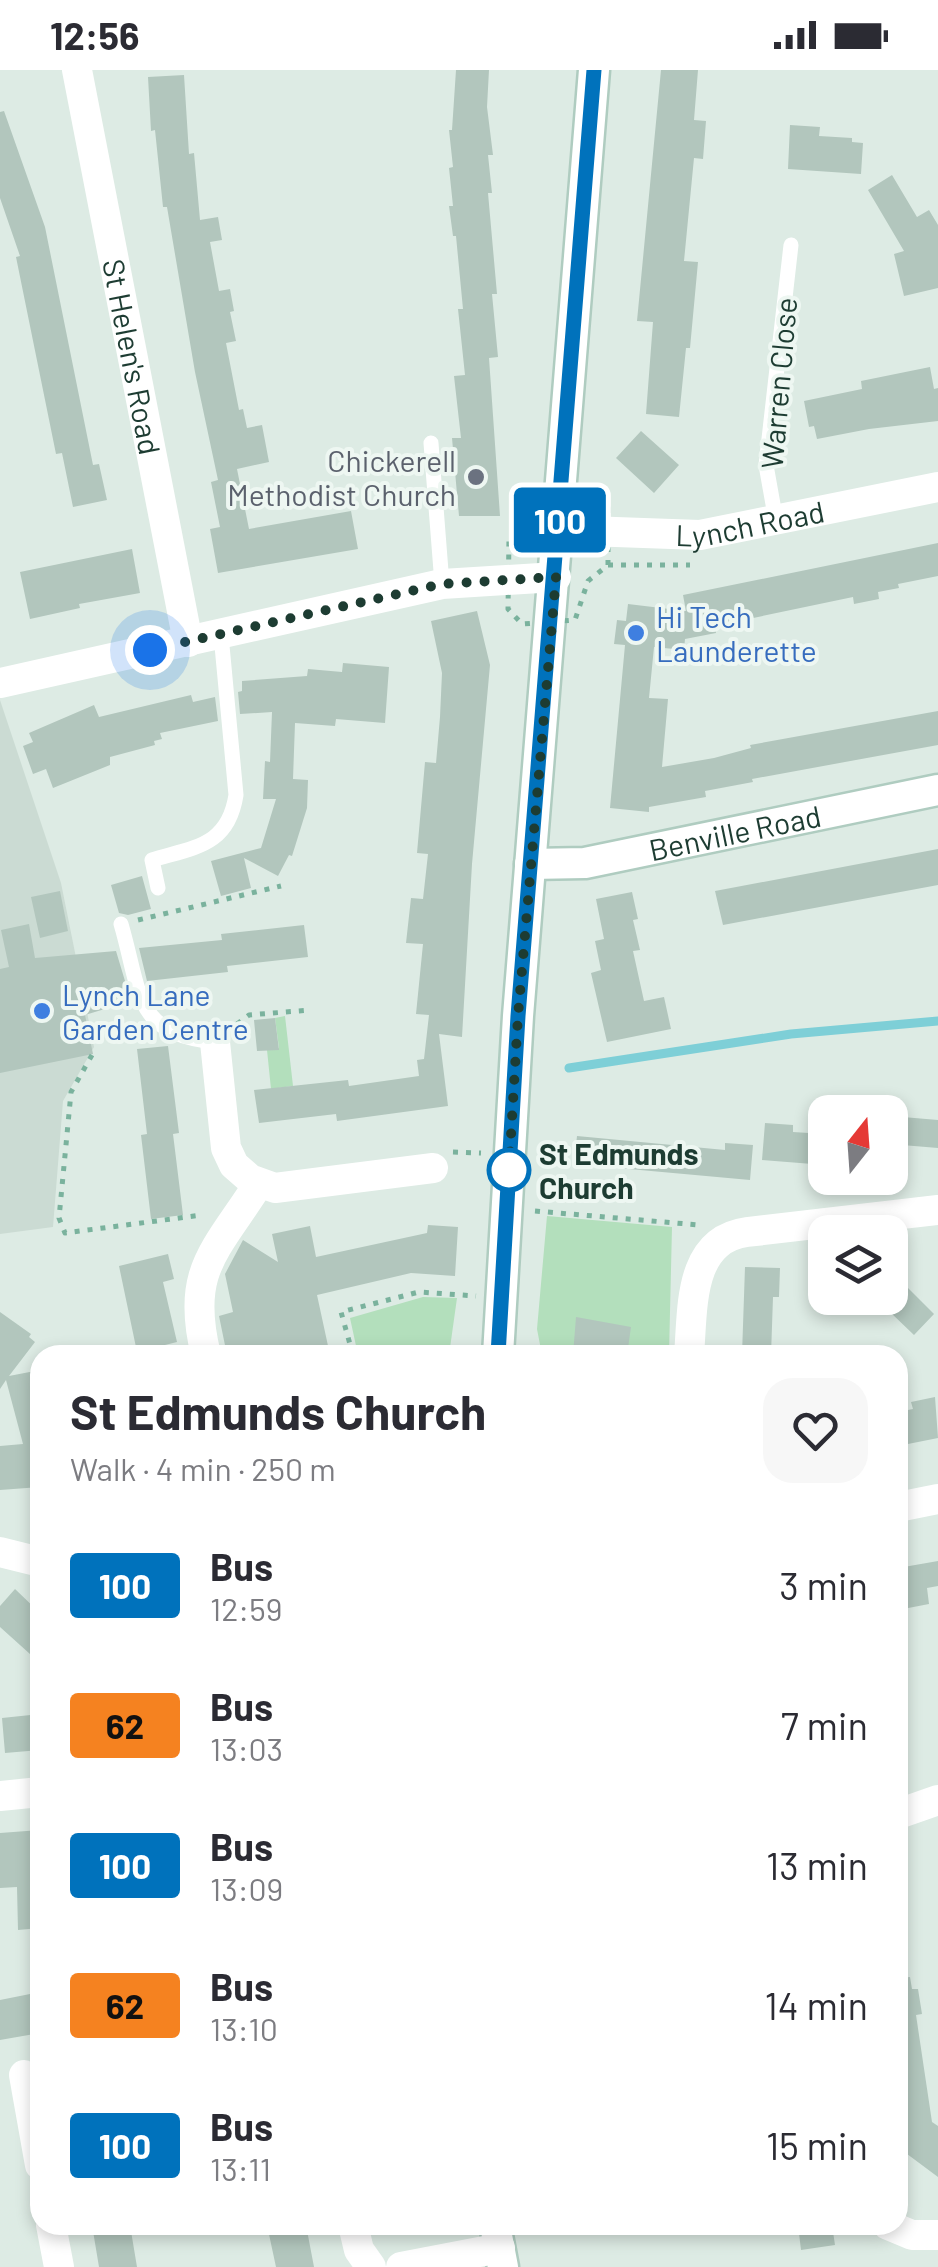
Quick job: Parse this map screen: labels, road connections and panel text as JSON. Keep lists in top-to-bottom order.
{
  "streets": {
    "street": ["St Helen's Road", "Lynch Road", "Benville Road"],
    "lane": ["Warren Close"]
  },
  "crossings": [
    ["Warren Close", "Lynch Road"]
  ],
  "places": [
    "Chickerell Methodist Church",
    "Hi Tech Launderette",
    "Lynch Lane Garden Centre",
    "St Edmunds Church"
  ],
  "lines": ["bus line 100"],
  "north": "top",
  "page": {
    "status": "12:56",
    "on_map": "100",
    "heading": ["St Edmunds Church", "Walk · 4 min · 250 m"],
    "list": [
      {
        "mark": "100",
        "name": "Bus",
        "note": "12:59",
        "value": "3 min"
      },
      {
        "mark": "62",
        "name": "Bus",
        "note": "13:03",
        "value": "7 min"
      },
      {
        "mark": "100",
        "name": "Bus",
        "note": "13:09",
        "value": "13 min"
      },
      {
        "mark": "62",
        "name": "Bus",
        "note": "13:10",
        "value": "14 min"
      },
      {
        "mark": "100",
        "name": "Bus",
        "note": "13:11",
        "value": "15 min"
      }
    ]
  }
}
